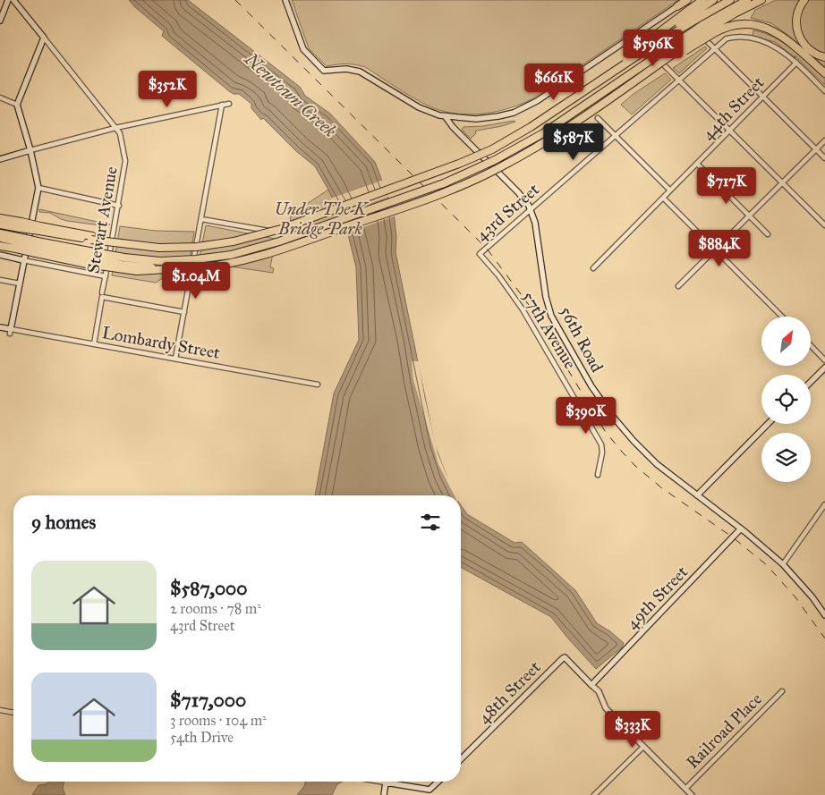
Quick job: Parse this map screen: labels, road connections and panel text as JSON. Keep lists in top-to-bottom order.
{
  "streets": {
    "main road": [
      "56th Road",
      "Lombardy Street",
      "49th Street",
      "48th Street"
    ],
    "street": [
      "44th Street",
      "43rd Street",
      "Stewart Avenue",
      "57th Avenue",
      "Railroad Place"
    ]
  },
  "crossings": [
    ["44th Street", "43rd Street"],
    ["43rd Street", "57th Avenue"],
    ["43rd Street", "56th Road"],
    ["Stewart Avenue", "Lombardy Street"],
    ["56th Road", "49th Street"],
    ["49th Street", "48th Street"]
  ],
  "water": ["Newtown Creek"],
  "parks": ["Under The K Bridge Park"],
  "north": "top right",
  "page": {
    "price": [
      "$596K",
      "$661K",
      "$352K",
      "$587K",
      "$717K",
      "$884K",
      "$1.04M",
      "$390K",
      "$333K"
    ],
    "heading": "9 homes",
    "list": [
      {
        "name": "$587,000",
        "note": "2 rooms · 78 m² · 43rd Street"
      },
      {
        "name": "$717,000",
        "note": "3 rooms · 104 m² · 54th Drive"
      }
    ]
  }
}
